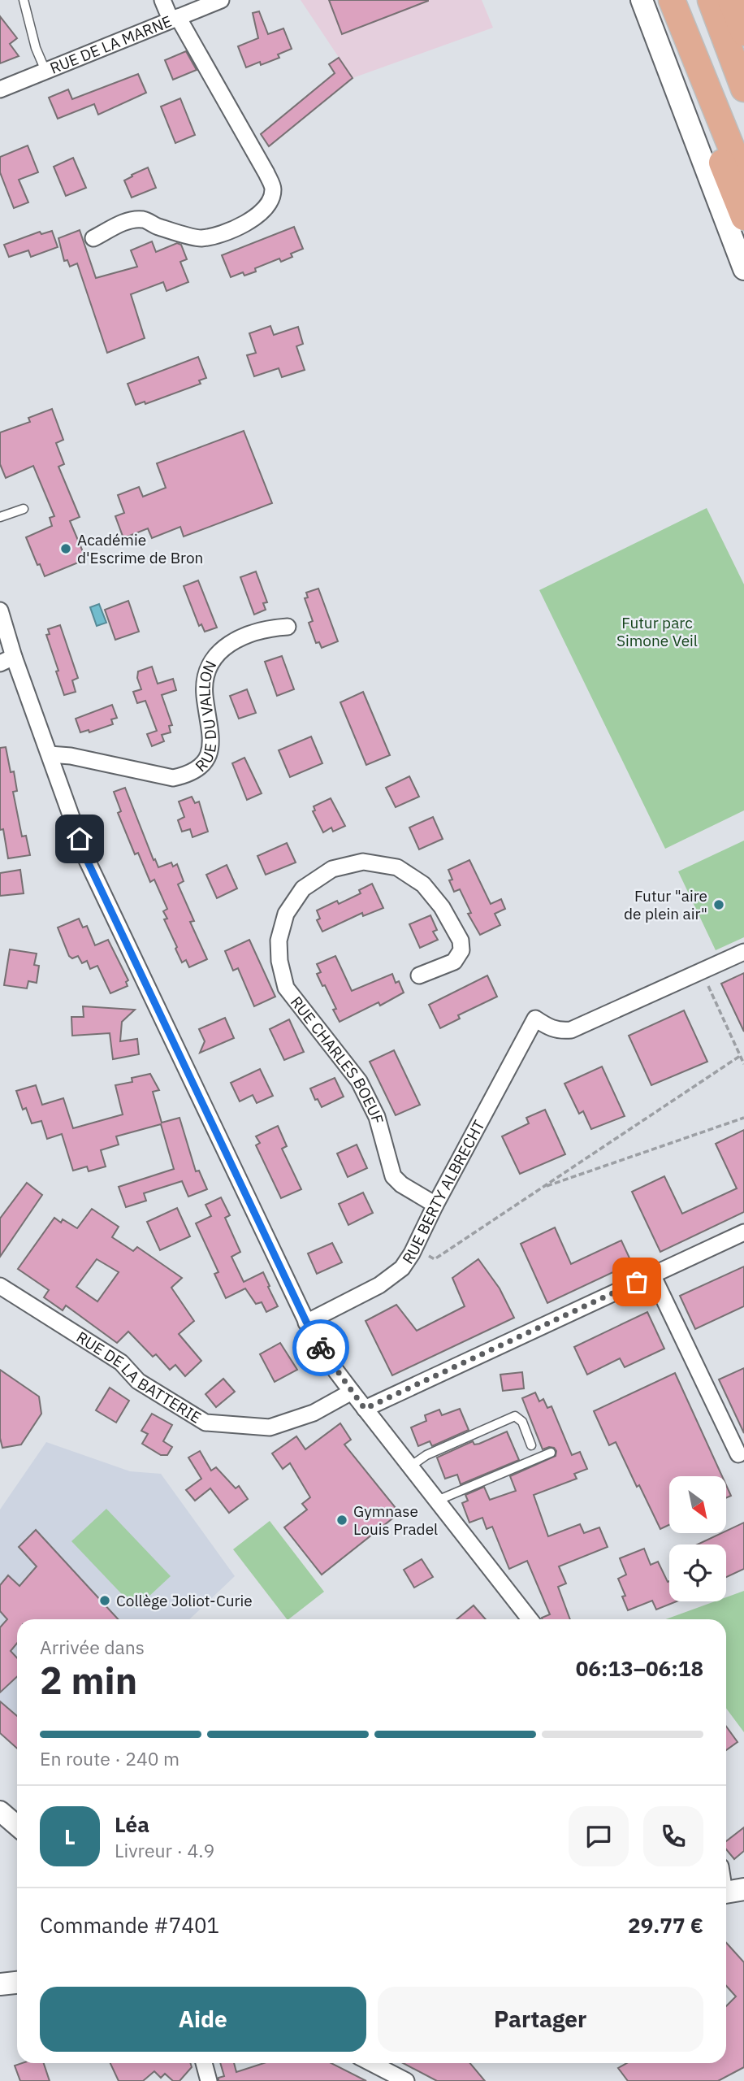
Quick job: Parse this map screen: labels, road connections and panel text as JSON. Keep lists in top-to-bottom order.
{
  "streets": {
    "street": [
      "RUE DE LA MARNE",
      "RUE DU VALLON",
      "RUE CHARLES BOEUF",
      "RUE BERTY ALBRECHT",
      "RUE DE LA BATTERIE"
    ]
  },
  "crossings": [
    ["RUE CHARLES BOEUF", "RUE BERTY ALBRECHT"]
  ],
  "parks": ["Futur parc Simone Veil"],
  "places": [
    "Académie d'Escrime de Bron",
    "Futur \"aire de plein air\"",
    "Gymnase Louis Pradel",
    "Collège Joliot-Curie"
  ],
  "north": "bottom right",
  "page": {
    "heading": ["2 min", "Arrivée dans", "06:13–06:18"],
    "panel": [
      "Léa",
      "Livreur · 4.9",
      "Commande #7401",
      "29.77 €"
    ],
    "bar": "En route · 240 m",
    "round": "L",
    "buttons": ["Aide", "Partager"]
  }
}
